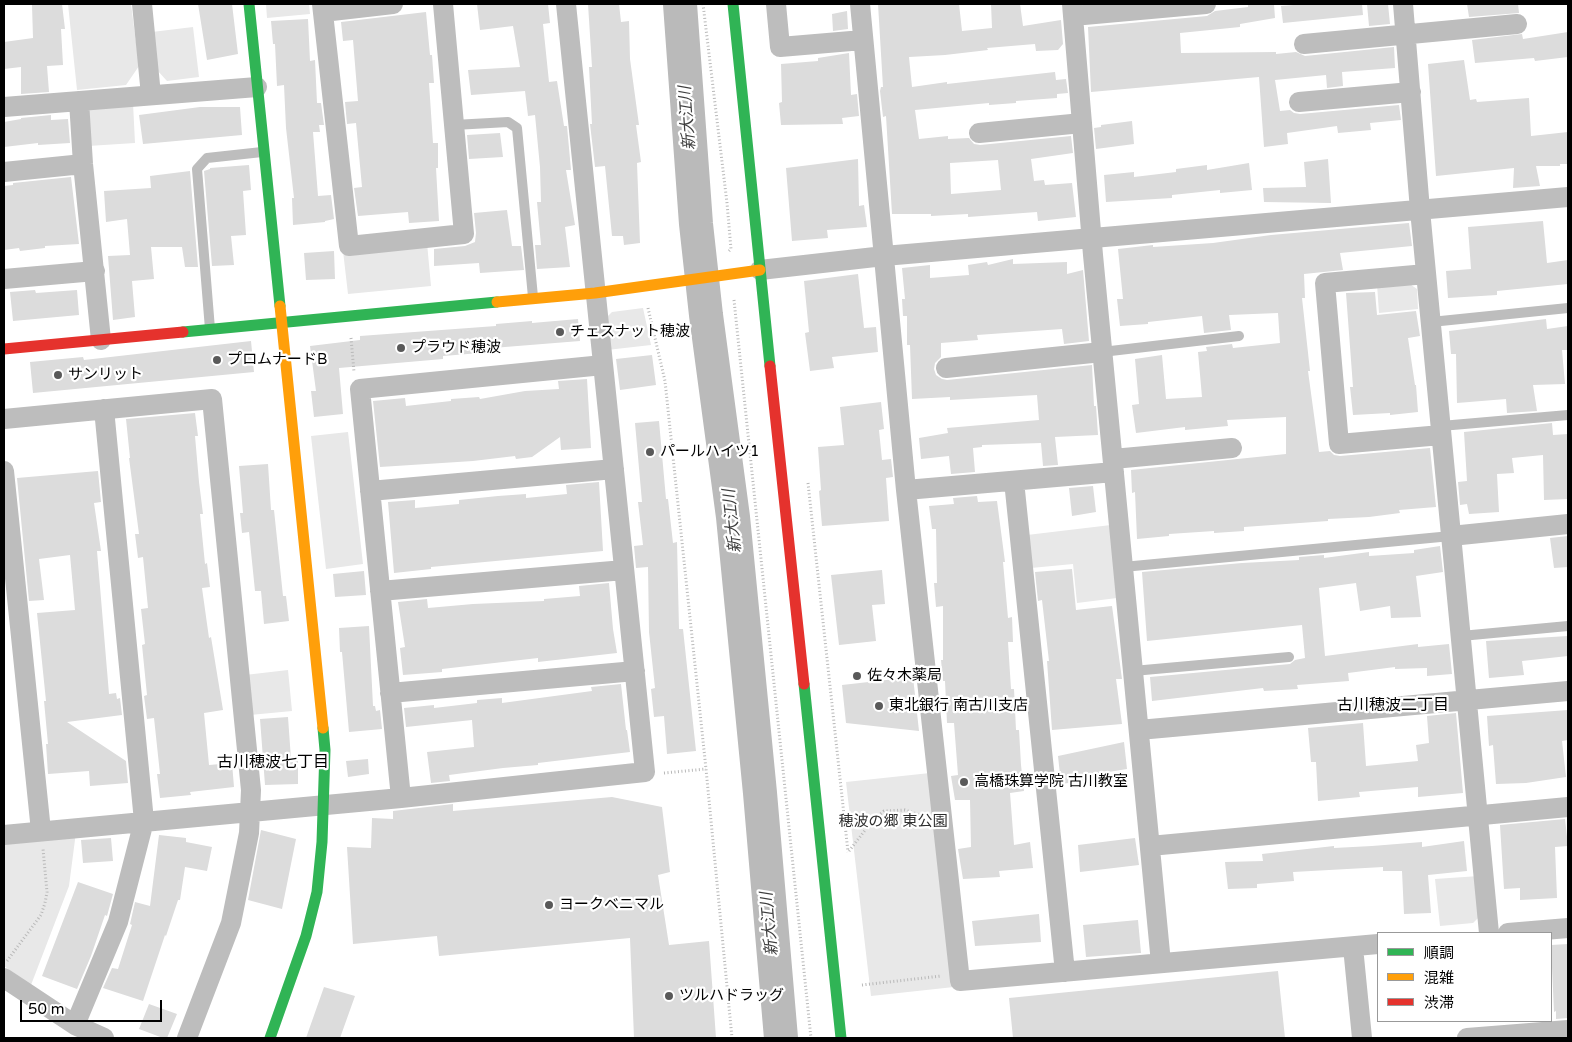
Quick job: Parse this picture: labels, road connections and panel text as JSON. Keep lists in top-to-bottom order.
{
  "districts": ["古川穂波二丁目", "古川穂波七丁目"],
  "water": ["新大江川"],
  "parks": ["穂波の郷 東公園"],
  "places": [
    "チェスナット穂波",
    "プラウド穂波",
    "プロムナードB",
    "サンリット",
    "パールハイツ1",
    "佐々木薬局",
    "東北銀行 南古川支店",
    "高橋珠算学院 古川教室",
    "ヨークベニマル",
    "ツルハドラッグ"
  ],
  "legend": ["順調", "混雑", "渋滞"],
  "scale_bar": "50 m"
}
